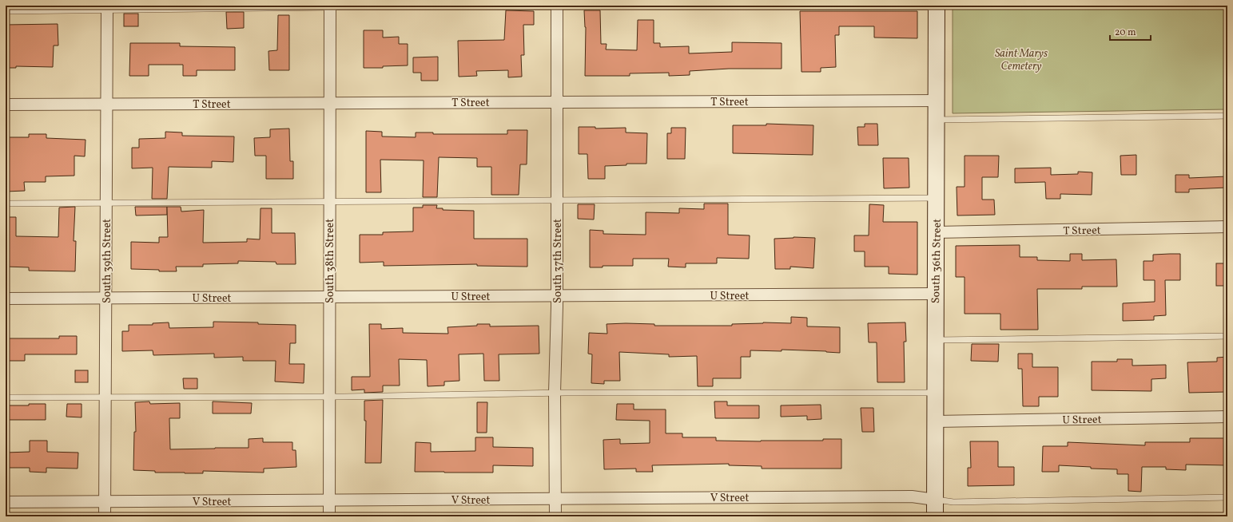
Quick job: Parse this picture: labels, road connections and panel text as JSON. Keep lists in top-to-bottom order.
{
  "streets": {
    "main road": ["South 36th Street"],
    "street": [
      "T Street",
      "South 39th Street",
      "South 38th Street",
      "South 37th Street",
      "U Street",
      "V Street"
    ]
  },
  "crossings": [
    ["T Street", "South 39th Street"],
    ["T Street", "South 38th Street"],
    ["T Street", "South 37th Street"],
    ["T Street", "South 36th Street"],
    ["South 39th Street", "U Street"],
    ["South 39th Street", "V Street"],
    ["South 38th Street", "U Street"],
    ["South 38th Street", "V Street"],
    ["South 37th Street", "U Street"],
    ["South 37th Street", "V Street"],
    ["South 36th Street", "U Street"],
    ["South 36th Street", "V Street"]
  ],
  "parks": ["Saint Marys Cemetery"],
  "scale_bar": "20 m"
}
